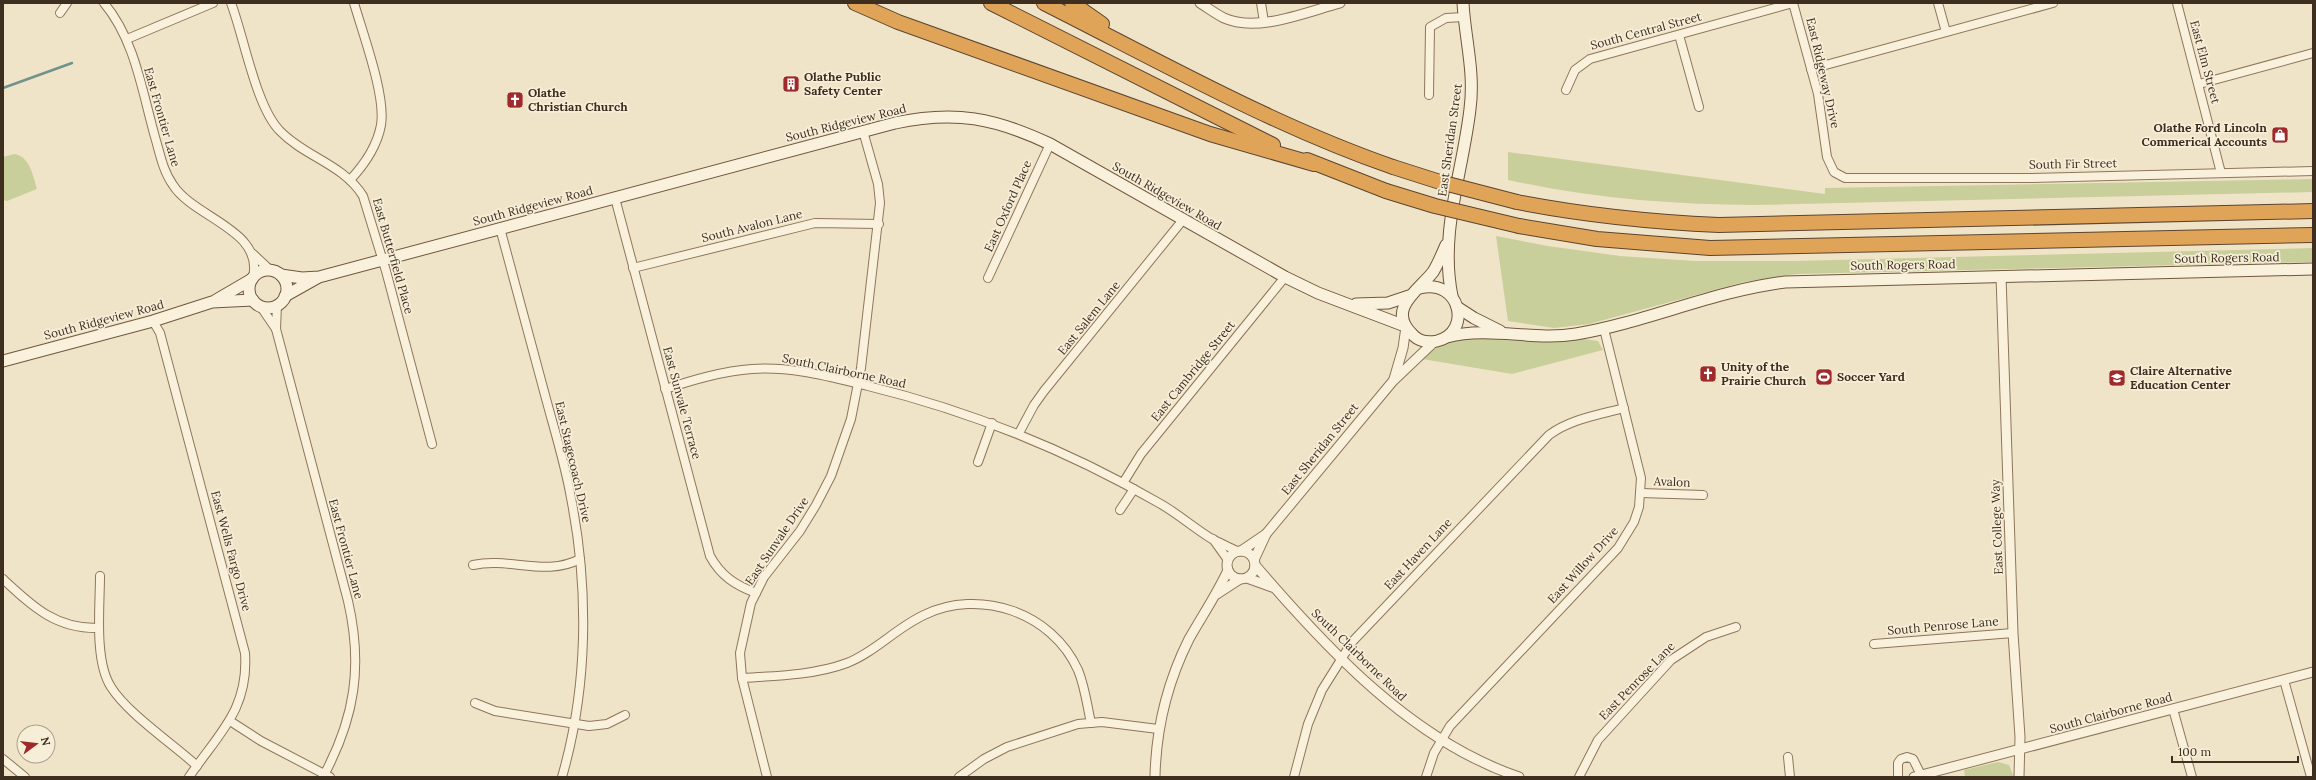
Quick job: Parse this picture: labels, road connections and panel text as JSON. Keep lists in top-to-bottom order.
{
  "streets": {
    "main road": ["South Ridgeview Road", "East Sheridan Street", "South Rogers Road"],
    "street": [
      "South Central Street",
      "East Elm Street",
      "East Ridgeway Drive",
      "East Frontier Lane",
      "South Fir Street",
      "East Oxford Place",
      "South Avalon Lane",
      "East Butterfield Place",
      "East Salem Lane",
      "South Clairborne Road",
      "East Cambridge Street",
      "East Sunvale Terrace",
      "East Stagecoach Drive",
      "Avalon",
      "East College Way",
      "East Sunvale Drive",
      "East Wells Fargo Drive",
      "East Haven Lane",
      "East Willow Drive",
      "South Penrose Lane",
      "East Penrose Lane"
    ]
  },
  "crossings": [
    ["South Central Street", "East Ridgeway Drive"],
    ["East Elm Street", "South Fir Street"],
    ["East Ridgeway Drive", "South Fir Street"],
    ["South Ridgeview Road", "East Sheridan Street"],
    ["South Ridgeview Road", "East Oxford Place"],
    ["South Ridgeview Road", "East Butterfield Place"],
    ["South Ridgeview Road", "South Rogers Road"],
    ["South Ridgeview Road", "East Salem Lane"],
    ["South Ridgeview Road", "East Cambridge Street"],
    ["South Ridgeview Road", "East Sunvale Terrace"],
    ["South Ridgeview Road", "East Stagecoach Drive"],
    ["South Ridgeview Road", "East Sunvale Drive"],
    ["South Ridgeview Road", "East Wells Fargo Drive"],
    ["East Sheridan Street", "South Rogers Road"],
    ["East Sheridan Street", "South Clairborne Road"],
    ["South Avalon Lane", "East Sunvale Terrace"],
    ["South Avalon Lane", "East Sunvale Drive"],
    ["South Rogers Road", "East College Way"],
    ["South Rogers Road", "East Willow Drive"],
    ["East Salem Lane", "South Clairborne Road"],
    ["South Clairborne Road", "East Cambridge Street"],
    ["South Clairborne Road", "East Sunvale Terrace"],
    ["South Clairborne Road", "East College Way"],
    ["South Clairborne Road", "East Sunvale Drive"],
    ["South Clairborne Road", "East Haven Lane"],
    ["South Clairborne Road", "East Willow Drive"],
    ["East Sunvale Terrace", "East Sunvale Drive"],
    ["Avalon", "East Willow Drive"],
    ["East College Way", "South Penrose Lane"],
    ["East Haven Lane", "East Willow Drive"]
  ],
  "places": {
    "building": ["Olathe Public Safety Center"],
    "church": ["Olathe Christian Church", "Unity of the Prairie Church"],
    "shop": ["Olathe Ford Lincoln Commerical Accounts"],
    "sports": ["Soccer Yard"],
    "school or university": ["Claire Alternative Education Center"]
  },
  "scale_bar": "100 m",
  "north": "right"
}
